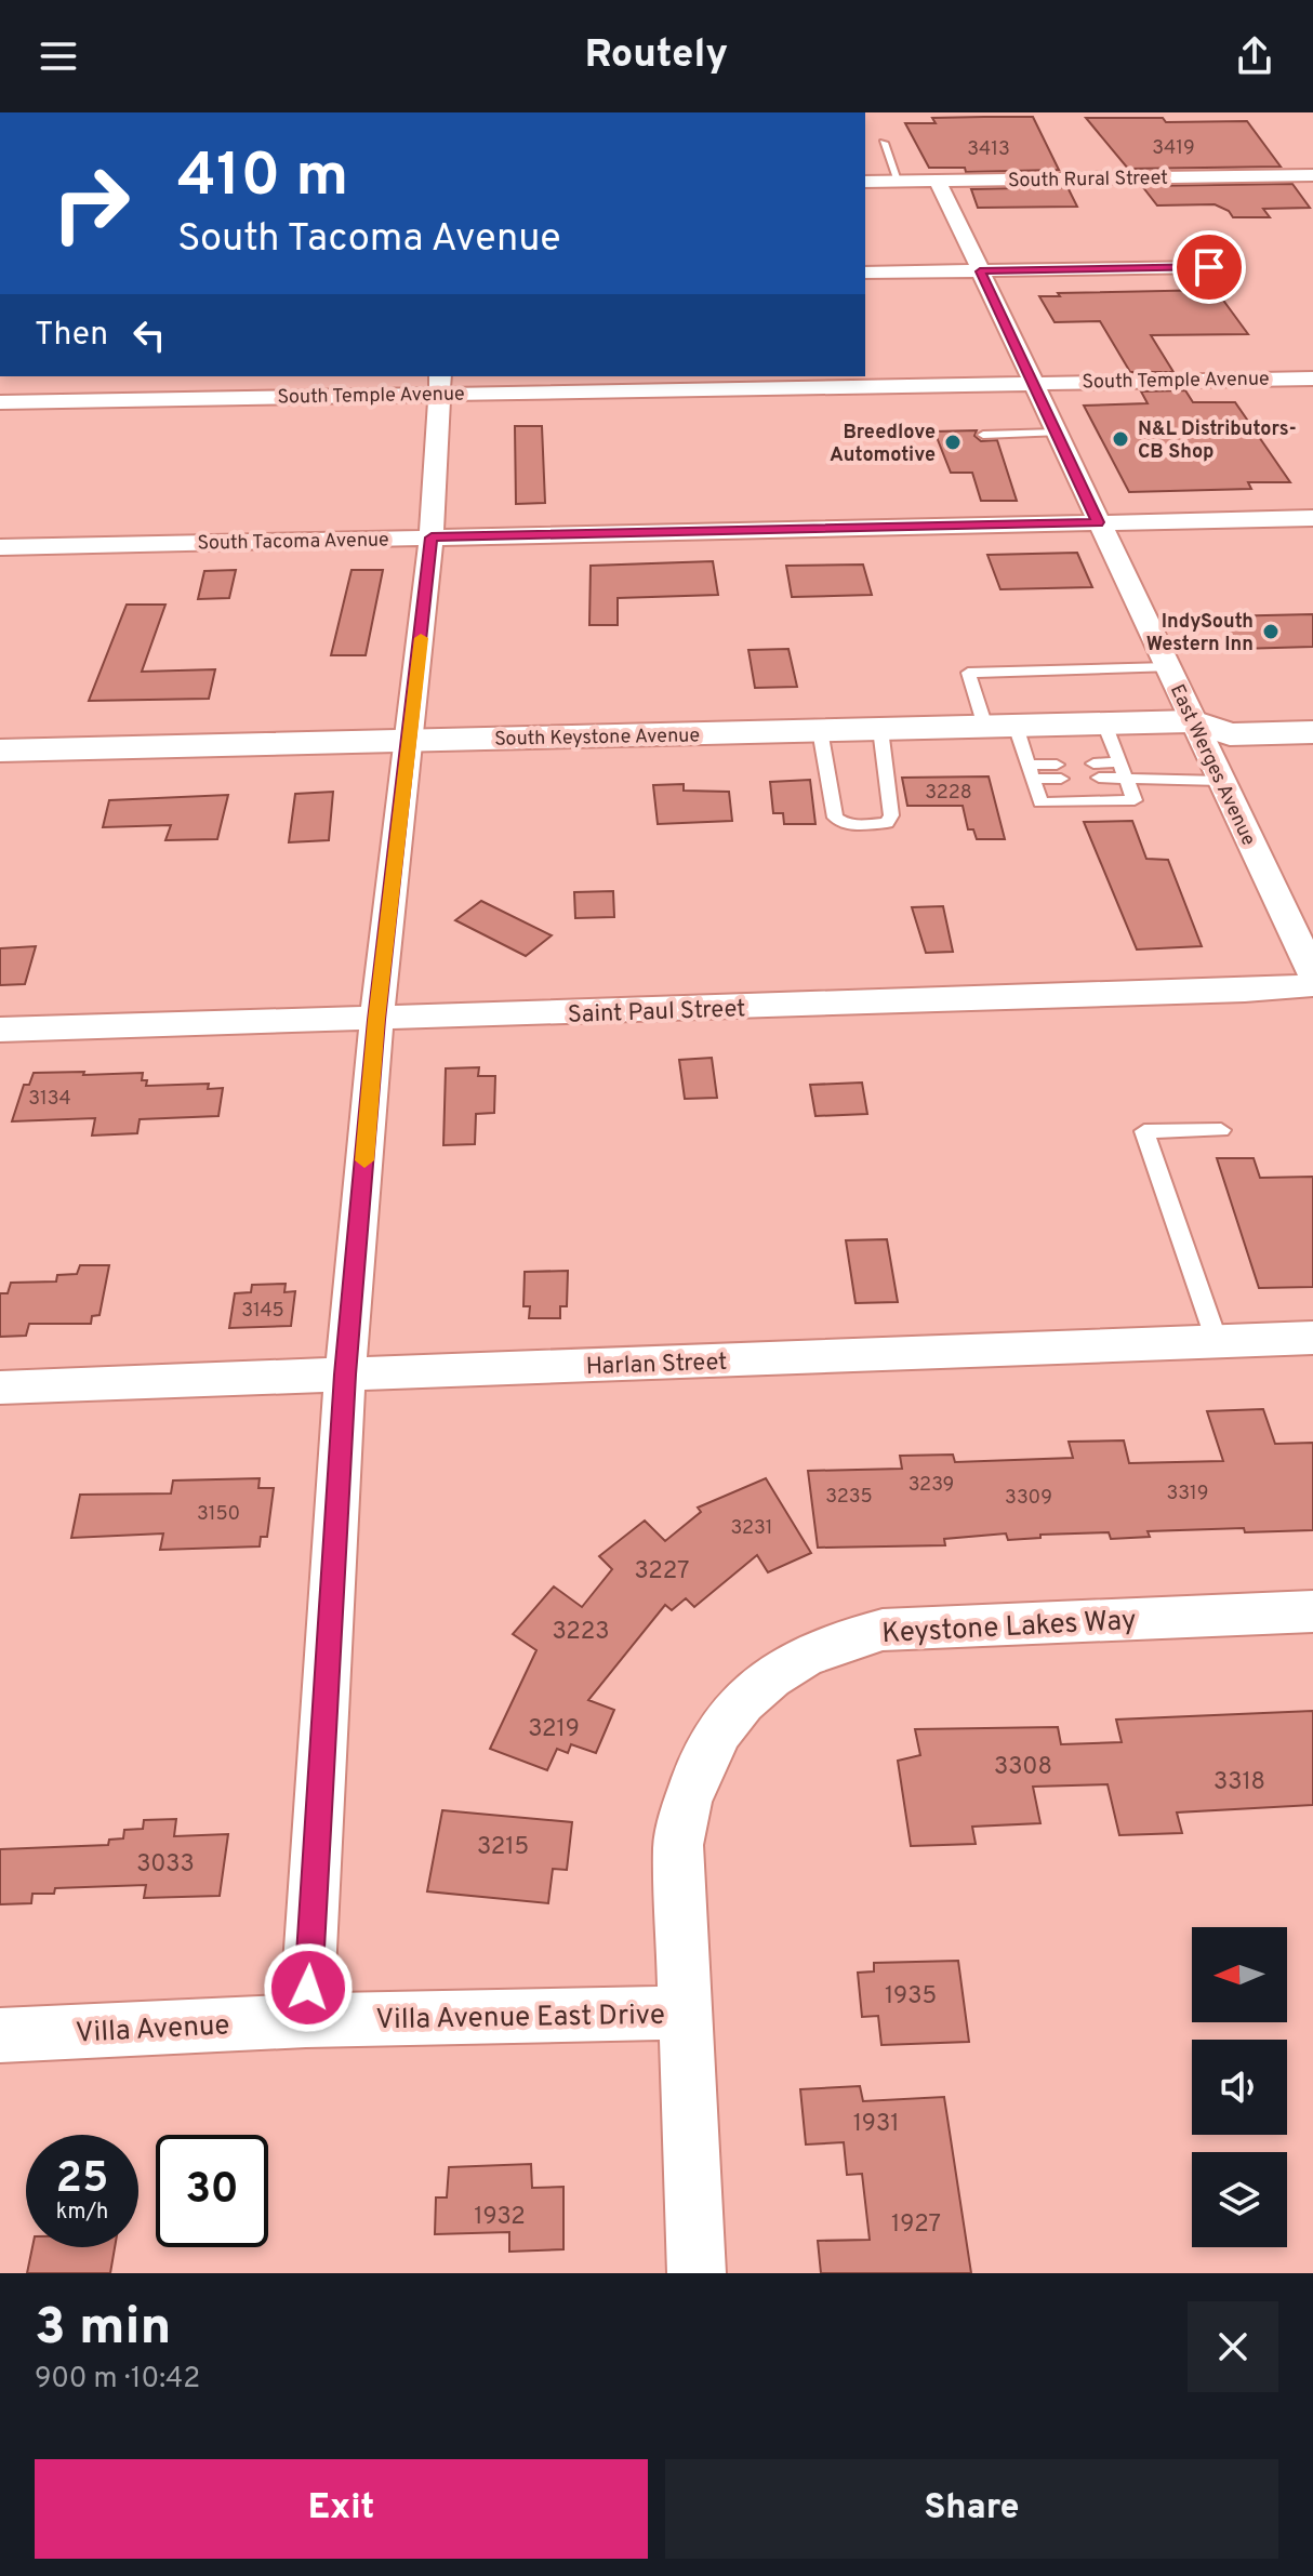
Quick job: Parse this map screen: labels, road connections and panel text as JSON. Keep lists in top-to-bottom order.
{
  "streets": {
    "main road": ["South Keystone Avenue"],
    "street": [
      "South Rural Street",
      "South Temple Avenue",
      "South Tacoma Avenue",
      "East Werges Avenue",
      "Saint Paul Street",
      "Harlan Street",
      "Keystone Lakes Way",
      "Villa Avenue East Drive",
      "Villa Avenue"
    ]
  },
  "crossings": [
    ["South Rural Street", "East Werges Avenue"],
    ["South Temple Avenue", "East Werges Avenue"],
    ["South Tacoma Avenue", "East Werges Avenue"],
    ["South Keystone Avenue", "East Werges Avenue"],
    ["Keystone Lakes Way", "Villa Avenue East Drive"],
    ["Villa Avenue East Drive", "Villa Avenue"]
  ],
  "places": ["N&L Distributors- CB Shop", "Breedlove Automotive", "IndySouth Western Inn"],
  "house_numbers": [
    "3419",
    "3413",
    "3228",
    "3134",
    "3145",
    "3239",
    "3319",
    "3235",
    "3309",
    "3150",
    "3231",
    "3227",
    "3223",
    "3219",
    "3308",
    "3318",
    "3215",
    "3033",
    "1935",
    "1931",
    "1932",
    "1927"
  ],
  "north": "left",
  "page": {
    "header": "Routely",
    "turn": ["410 m", "South Tacoma Avenue"],
    "then": "Then",
    "speed": "25 km/h",
    "limit": "30",
    "heading": ["3 min", "900 m · 10:42"],
    "buttons": ["Exit", "Share"]
  }
}
